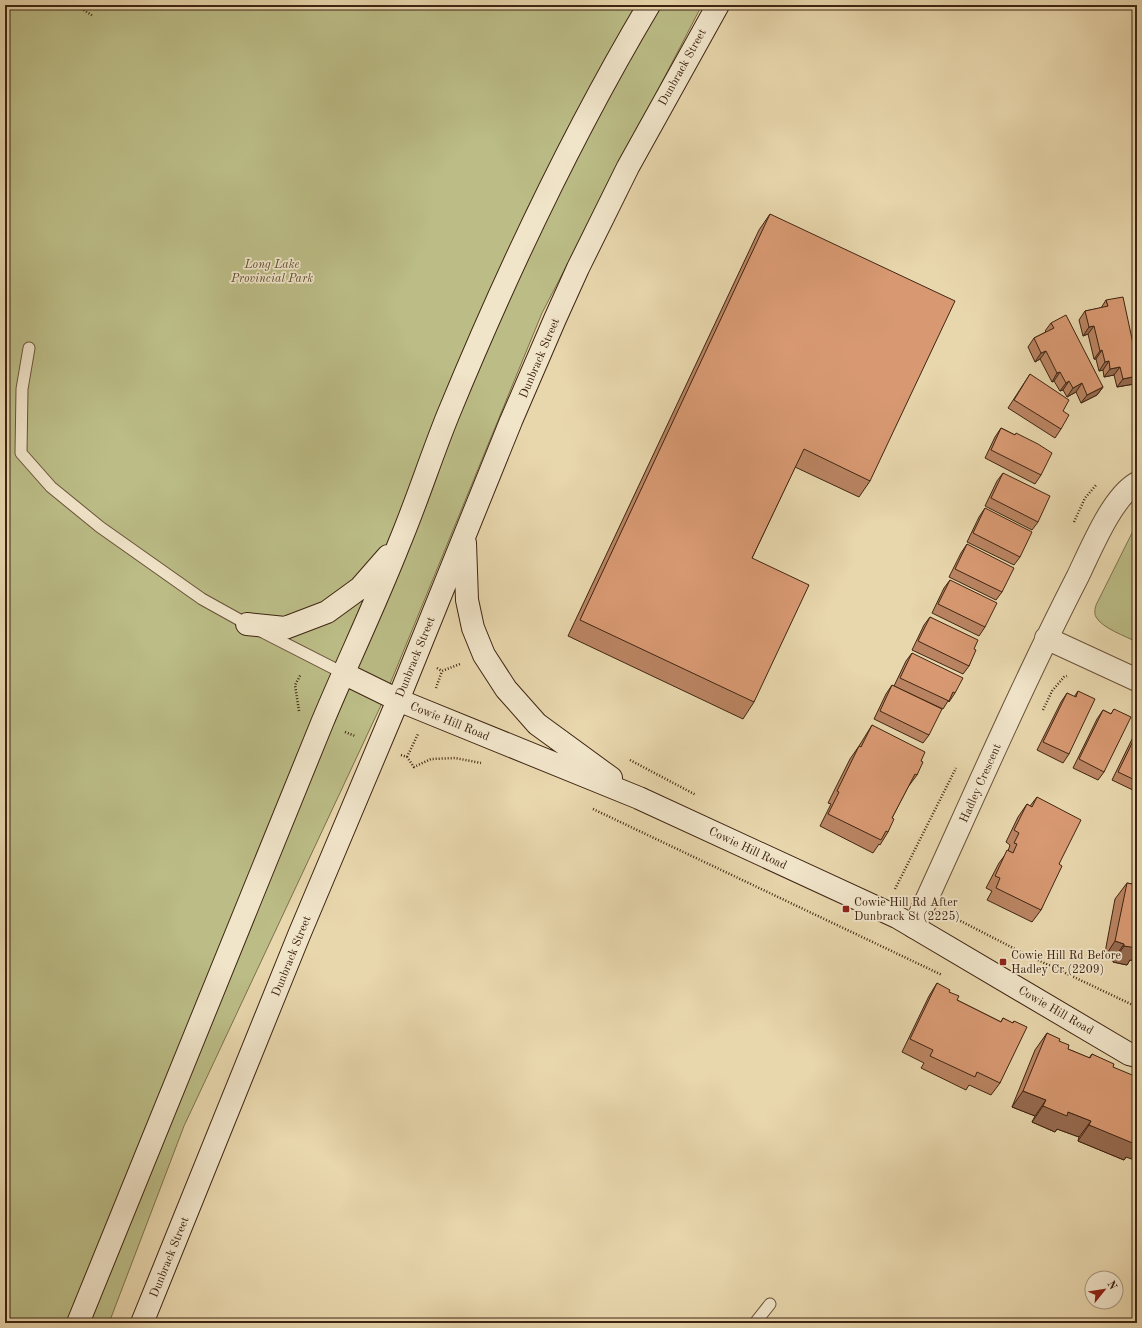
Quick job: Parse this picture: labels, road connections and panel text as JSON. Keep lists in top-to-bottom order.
{
  "streets": {
    "main road": ["Dunbrack Street", "Cowie Hill Road", "Hadley Crescent"]
  },
  "crossings": [
    ["Dunbrack Street", "Cowie Hill Road"],
    ["Cowie Hill Road", "Hadley Crescent"]
  ],
  "parks": ["Long Lake Provincial Park"],
  "places": {
    "transit": ["Cowie Hill Rd After Dunbrack St (2225)", "Cowie Hill Rd Before Hadley Cr (2209)"]
  },
  "north": "top right"
}
